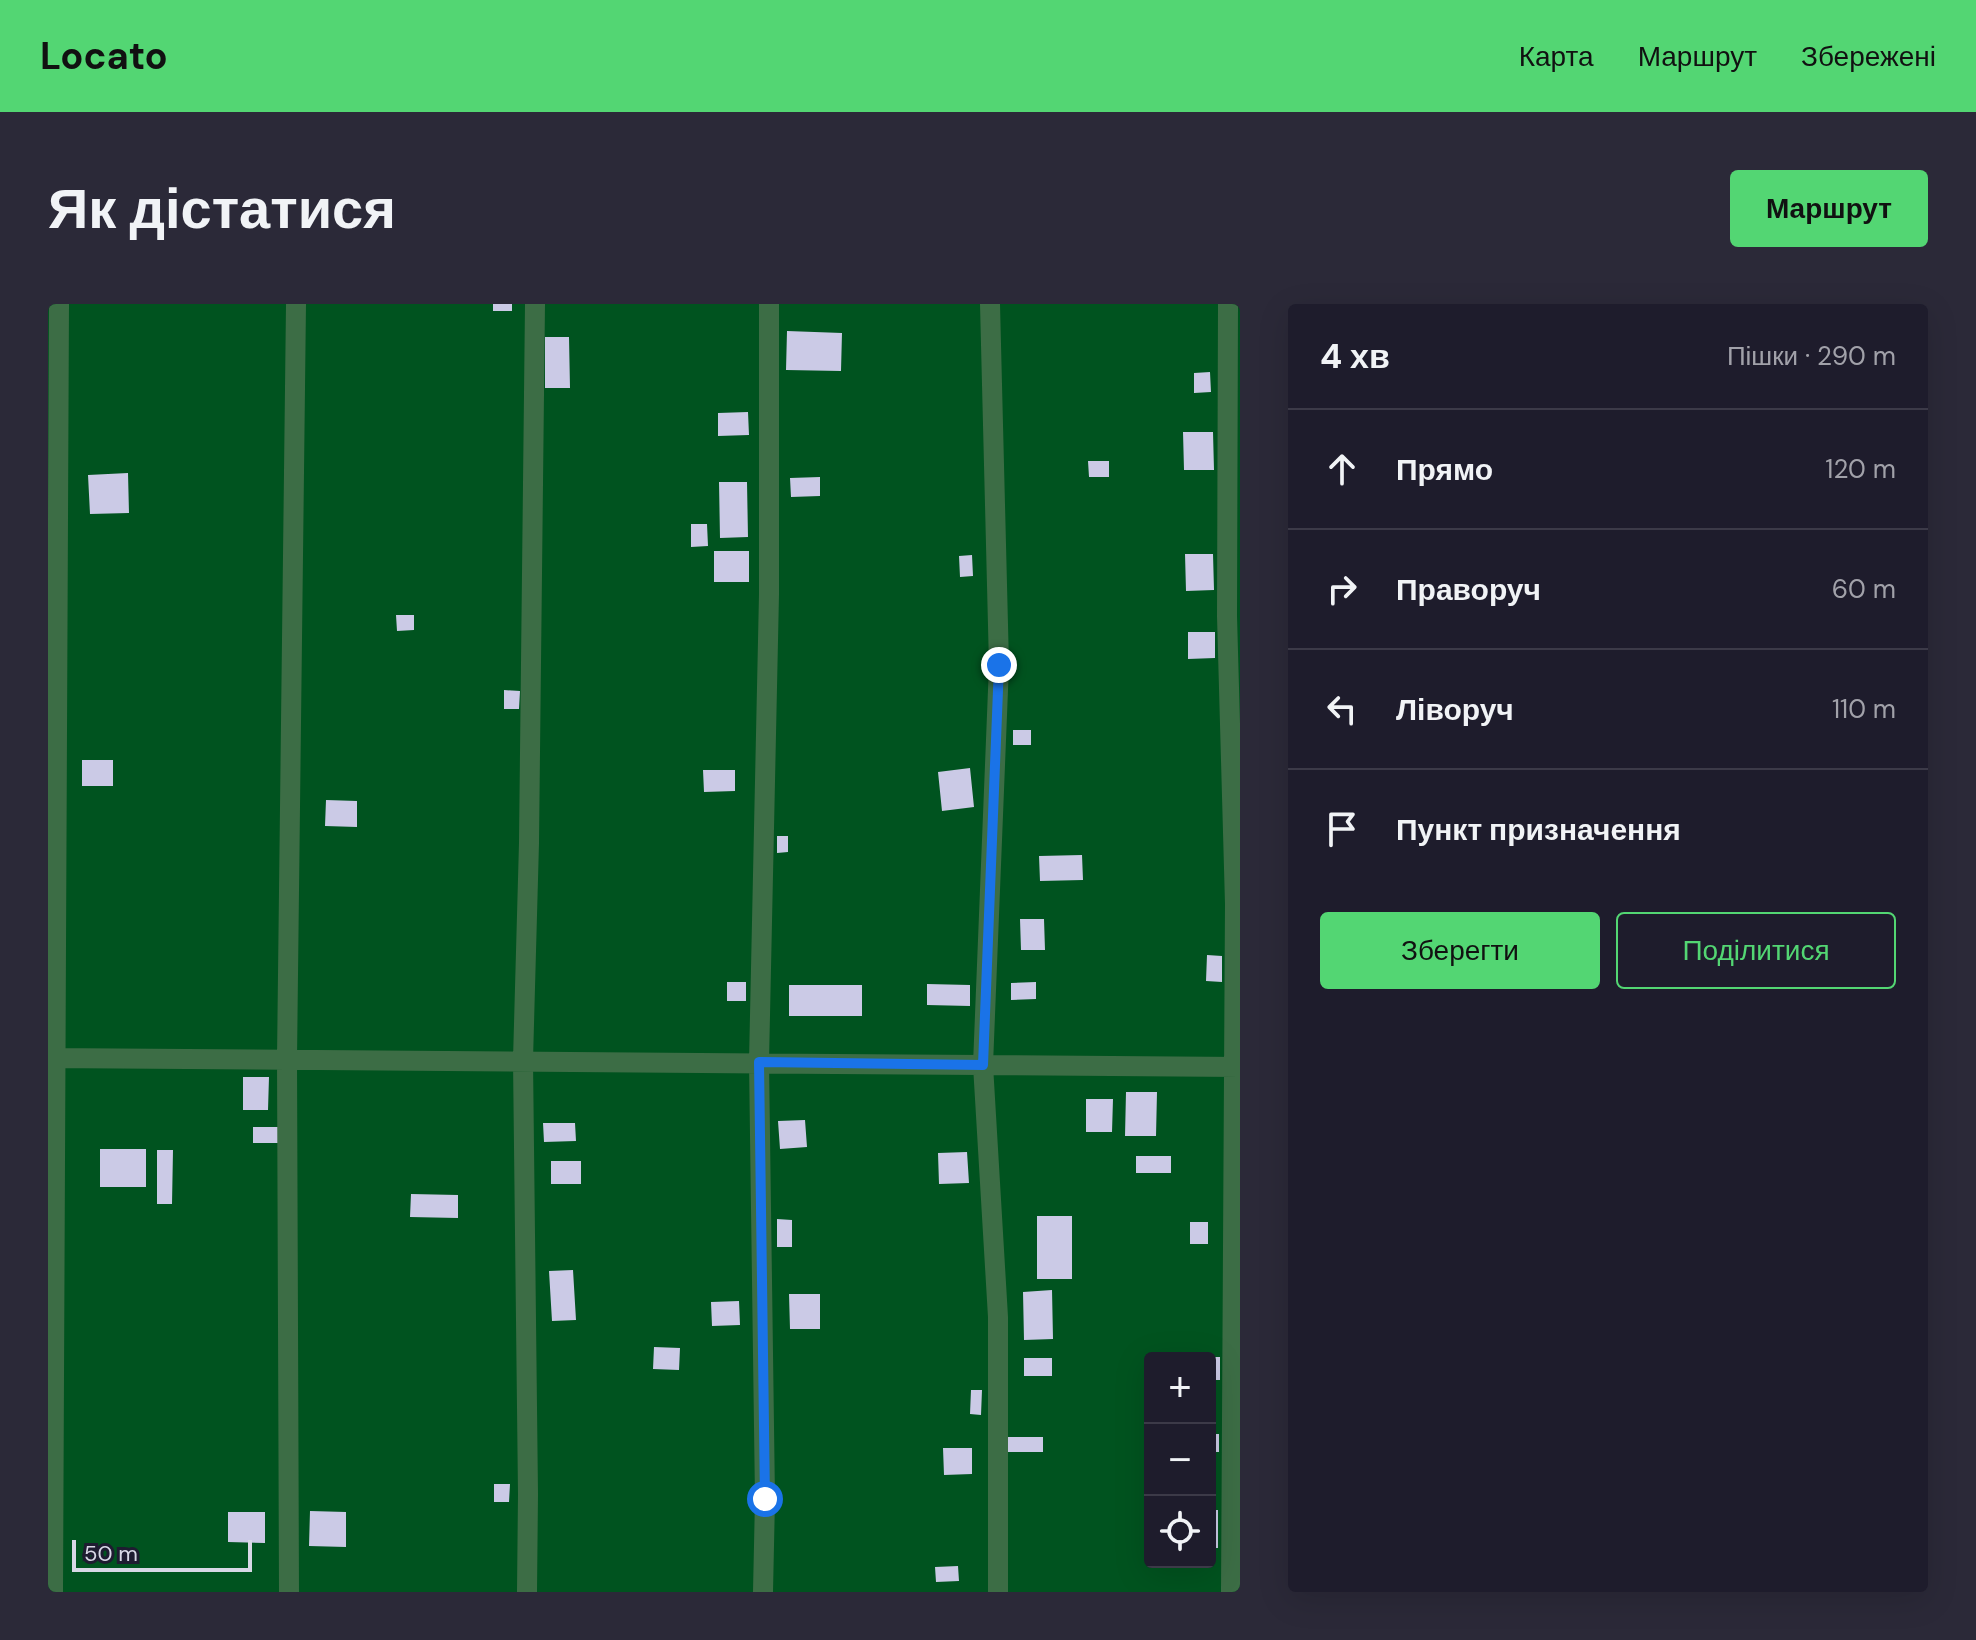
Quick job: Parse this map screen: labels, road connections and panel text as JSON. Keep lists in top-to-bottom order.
{
  "scale_bar": "50 m",
  "page": {
    "header": "Locato",
    "nav": ["Карта", "Маршрут", "Збережені"],
    "buttons": [
      "Маршрут",
      ["Зберегти", "Поділитися"]
    ],
    "title": "Як дістатися",
    "heading": ["4 хв", "Пішки · 290 m"],
    "list": [
      ["Прямо", "120 m"],
      ["Праворуч", "60 m"],
      ["Ліворуч", "110 m"],
      "Пункт призначення"
    ],
    "map_buttons": ["+", "−"],
    "scale": "50 m"
  }
}
